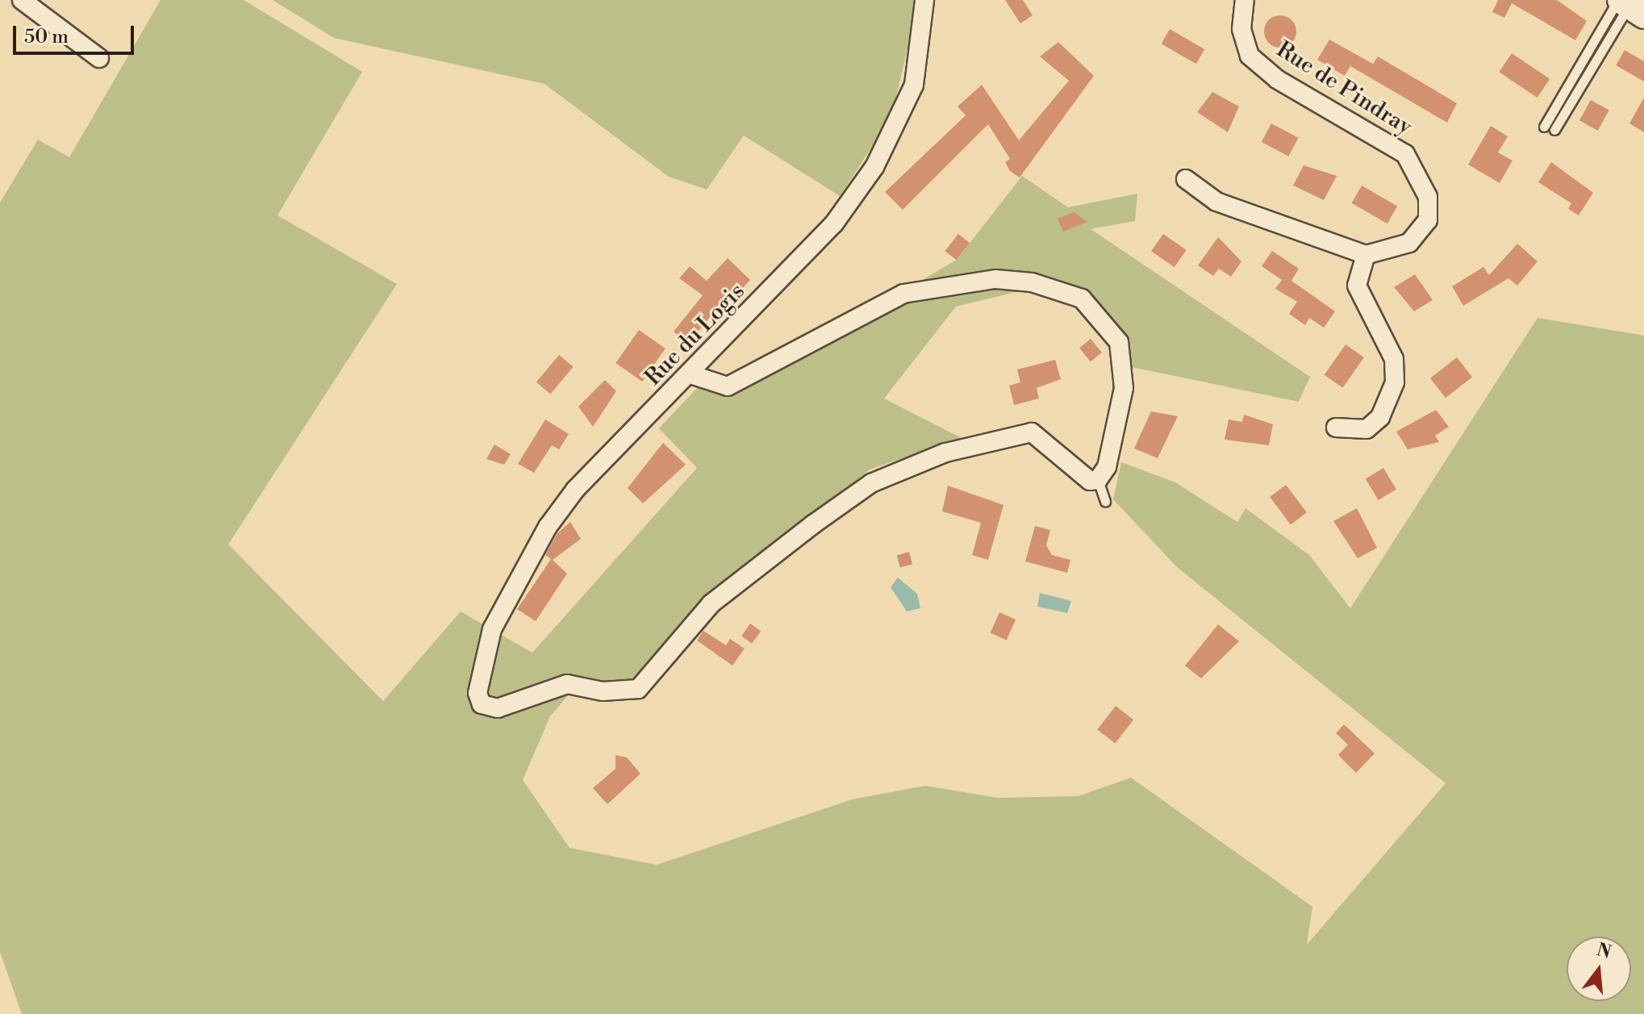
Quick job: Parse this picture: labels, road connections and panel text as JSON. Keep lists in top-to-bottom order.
{
  "streets": {
    "street": ["Rue de Pindray", "Rue du Logis"]
  },
  "scale_bar": "50 m",
  "north": "top"
}
